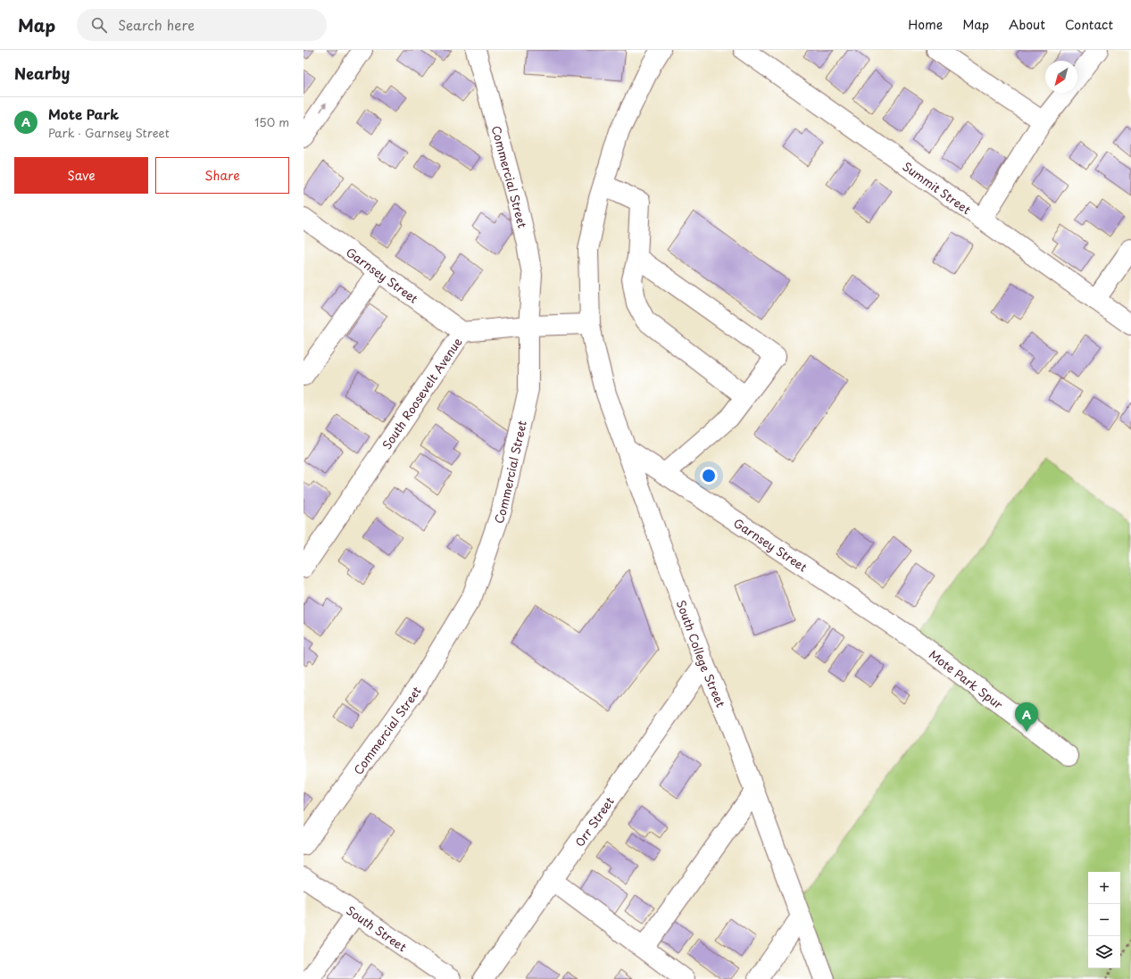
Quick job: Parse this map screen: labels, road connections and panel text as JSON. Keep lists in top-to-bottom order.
{
  "streets": {
    "street": [
      "Commercial Street",
      "Summit Street",
      "Garnsey Street",
      "South Roosevelt Avenue",
      "South College Street",
      "Mote Park Spur",
      "Orr Street",
      "South Street"
    ]
  },
  "crossings": [
    ["Commercial Street", "South Roosevelt Avenue"],
    ["Garnsey Street", "South Roosevelt Avenue"],
    ["Garnsey Street", "South College Street"],
    ["Garnsey Street", "Mote Park Spur"],
    ["South Roosevelt Avenue", "South College Street"],
    ["South College Street", "Orr Street"]
  ],
  "north": "bottom left",
  "page": {
    "header": "Map",
    "search": "Search here",
    "nav": [
      "Home",
      "Map",
      "About",
      "Contact"
    ],
    "heading": "Nearby",
    "list": [
      {
        "mark": "A",
        "name": "Mote Park",
        "note": "Park · Garnsey Street",
        "value": "150 m"
      }
    ],
    "buttons": ["Save", "Share"],
    "pins": "A",
    "map_buttons": ["+", "−"]
  }
}
